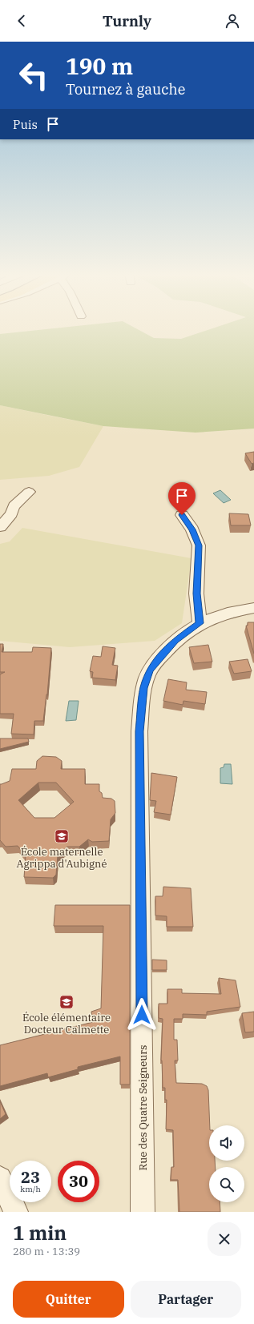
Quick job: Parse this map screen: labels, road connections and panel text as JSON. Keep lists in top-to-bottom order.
{
  "streets": {
    "street": ["Rue des Quatre Seigneurs"]
  },
  "places": {
    "school or university": ["École maternelle Agrippa d'Aubigné", "École élémentaire Docteur Calmette"]
  },
  "page": {
    "header": "Turnly",
    "turn": ["190 m", "Tournez à gauche"],
    "then": "Puis",
    "speed": "23 km/h",
    "limit": "30",
    "heading": ["1 min", "280 m · 13:39"],
    "buttons": ["Quitter", "Partager"]
  }
}
